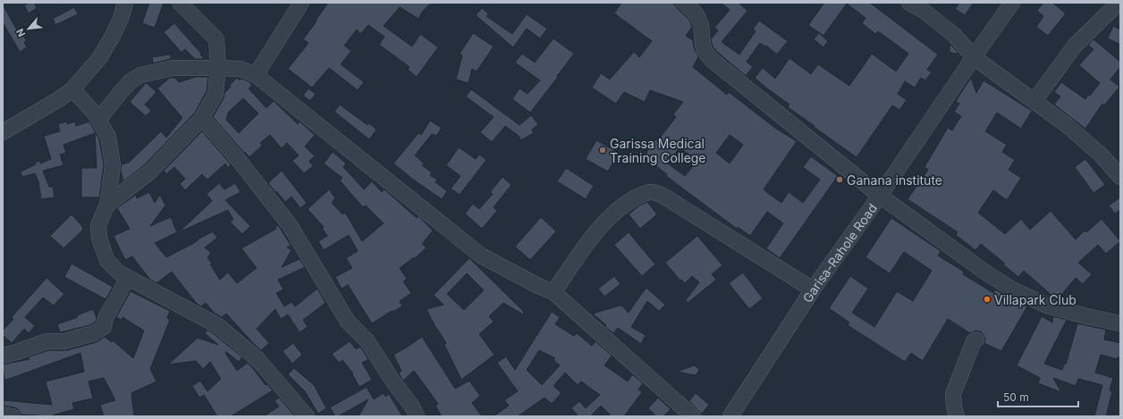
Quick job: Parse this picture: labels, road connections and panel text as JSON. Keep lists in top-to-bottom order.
{
  "streets": {
    "street": ["Garisa-Rahole Road"]
  },
  "places": ["Garissa Medical Training College", "Ganana institute", "Villapark Club"],
  "scale_bar": "50 m",
  "north": "bottom left"
}
